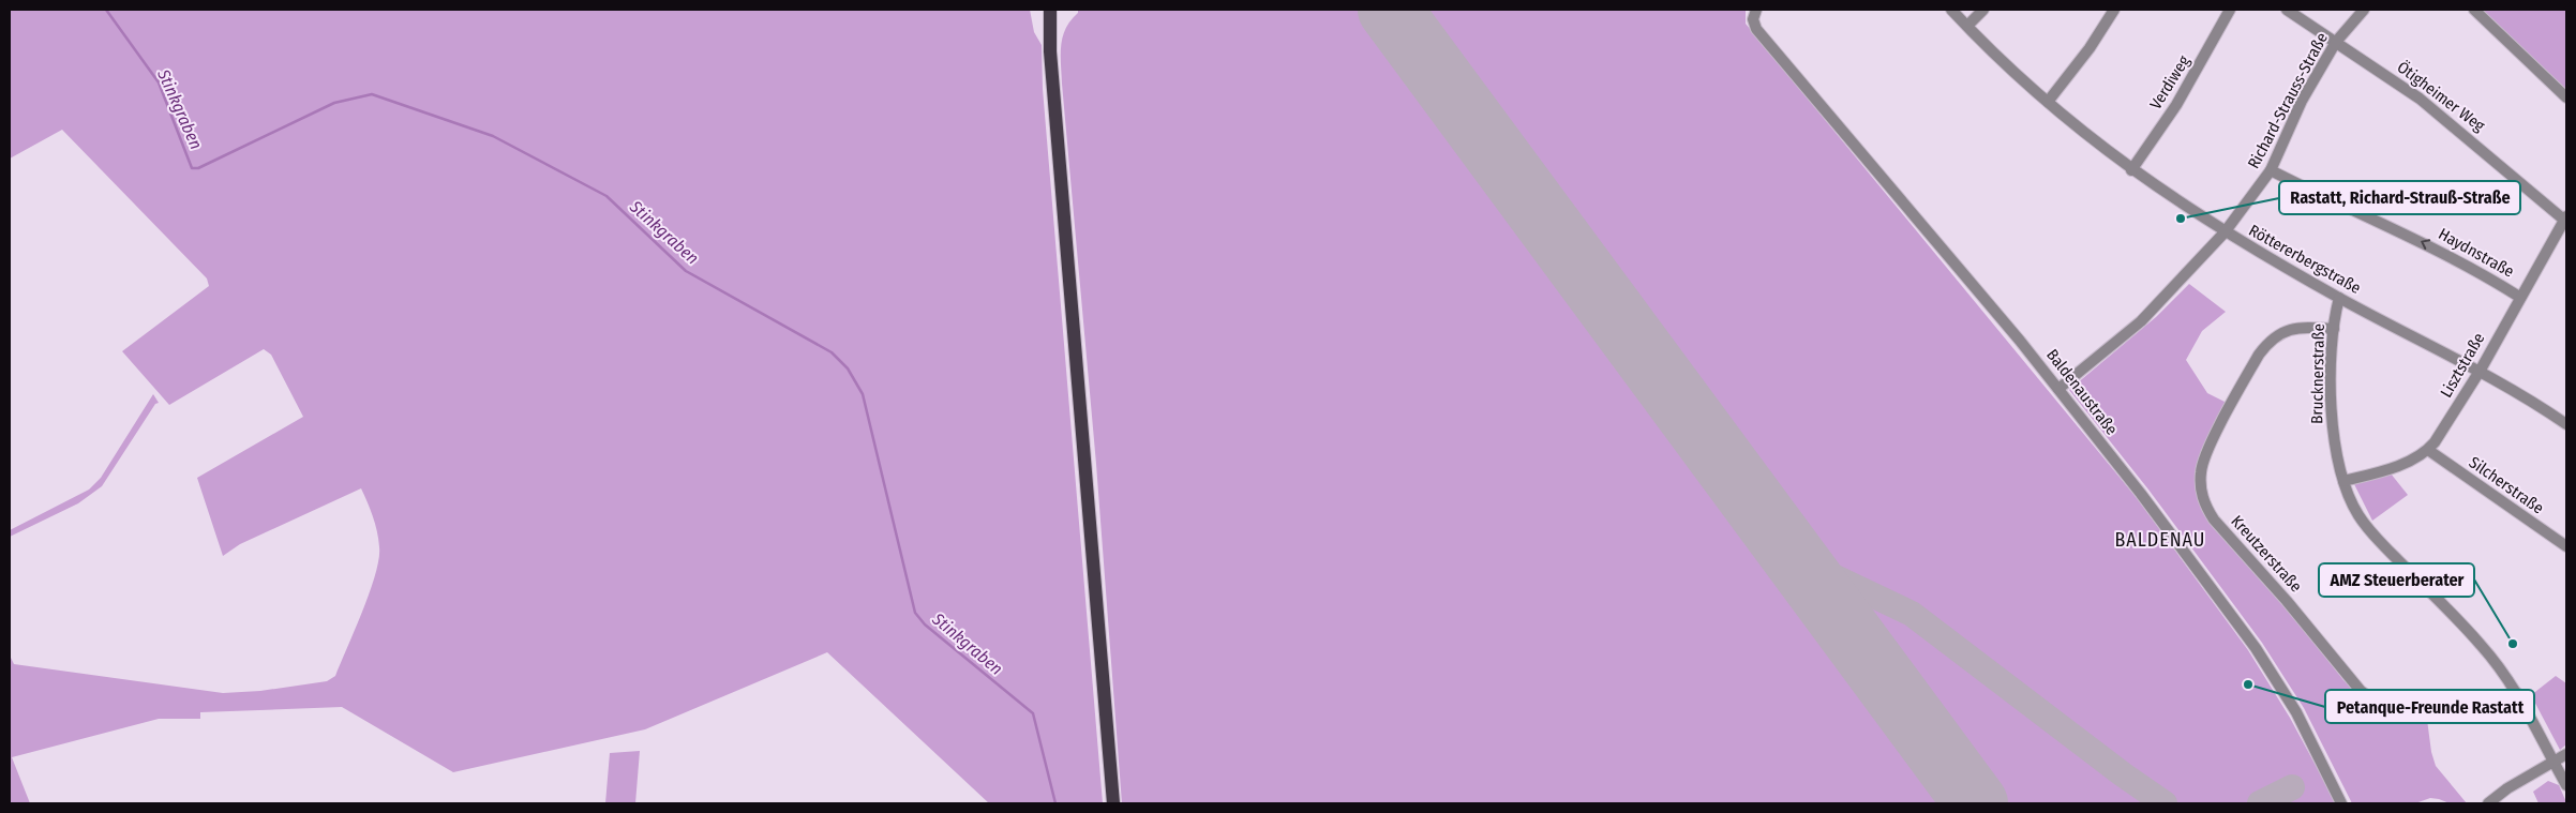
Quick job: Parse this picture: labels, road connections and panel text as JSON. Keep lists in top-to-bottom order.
{
  "streets": {
    "street": [
      "Verdiweg",
      "Ötigheimer Weg",
      "Richard-Strauss-Straße",
      "Haydnstraße",
      "Röttererbergstraße",
      "Lisztstraße",
      "Brucknerstraße",
      "Baldenaustraße",
      "Silcherstraße",
      "Kreutzerstraße"
    ]
  },
  "crossings": [
    ["Verdiweg", "Röttererbergstraße"],
    ["Ötigheimer Weg", "Richard-Strauss-Straße"],
    ["Ötigheimer Weg", "Lisztstraße"],
    ["Richard-Strauss-Straße", "Haydnstraße"],
    ["Richard-Strauss-Straße", "Röttererbergstraße"],
    ["Richard-Strauss-Straße", "Baldenaustraße"],
    ["Haydnstraße", "Lisztstraße"],
    ["Röttererbergstraße", "Lisztstraße"],
    ["Röttererbergstraße", "Brucknerstraße"],
    ["Lisztstraße", "Silcherstraße"],
    ["Brucknerstraße", "Kreutzerstraße"]
  ],
  "one_way": ["Haydnstraße"],
  "districts": ["BALDENAU"],
  "water": ["Stinkgraben"],
  "places": ["Rastatt, Richard-Strauß-Straße", "AMZ Steuerberater", "Petanque-Freunde Rastatt"]
}
